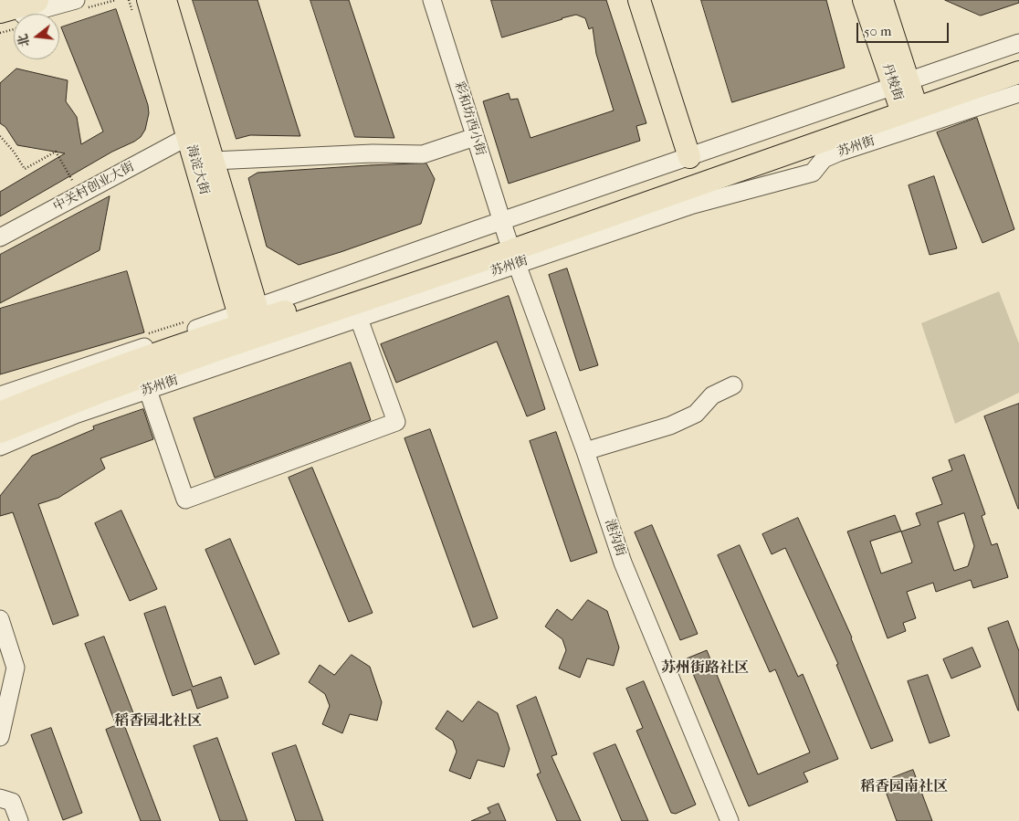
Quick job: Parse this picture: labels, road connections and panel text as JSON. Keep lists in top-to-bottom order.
{
  "streets": {
    "main road": ["丹棱街", "苏州街", "海淀大街"],
    "street": ["彩和坊西小街", "中关村创业大街", "港沟街"]
  },
  "crossings": [
    ["丹棱街", "苏州街"],
    ["彩和坊西小街", "苏州街"],
    ["彩和坊西小街", "港沟街"],
    ["苏州街", "海淀大街"],
    ["苏州街", "港沟街"],
    ["海淀大街", "中关村创业大街"]
  ],
  "districts": ["苏州街路社区", "稻香园北社区", "稻香园南社区"],
  "scale_bar": "50 m",
  "north": "left"
}
